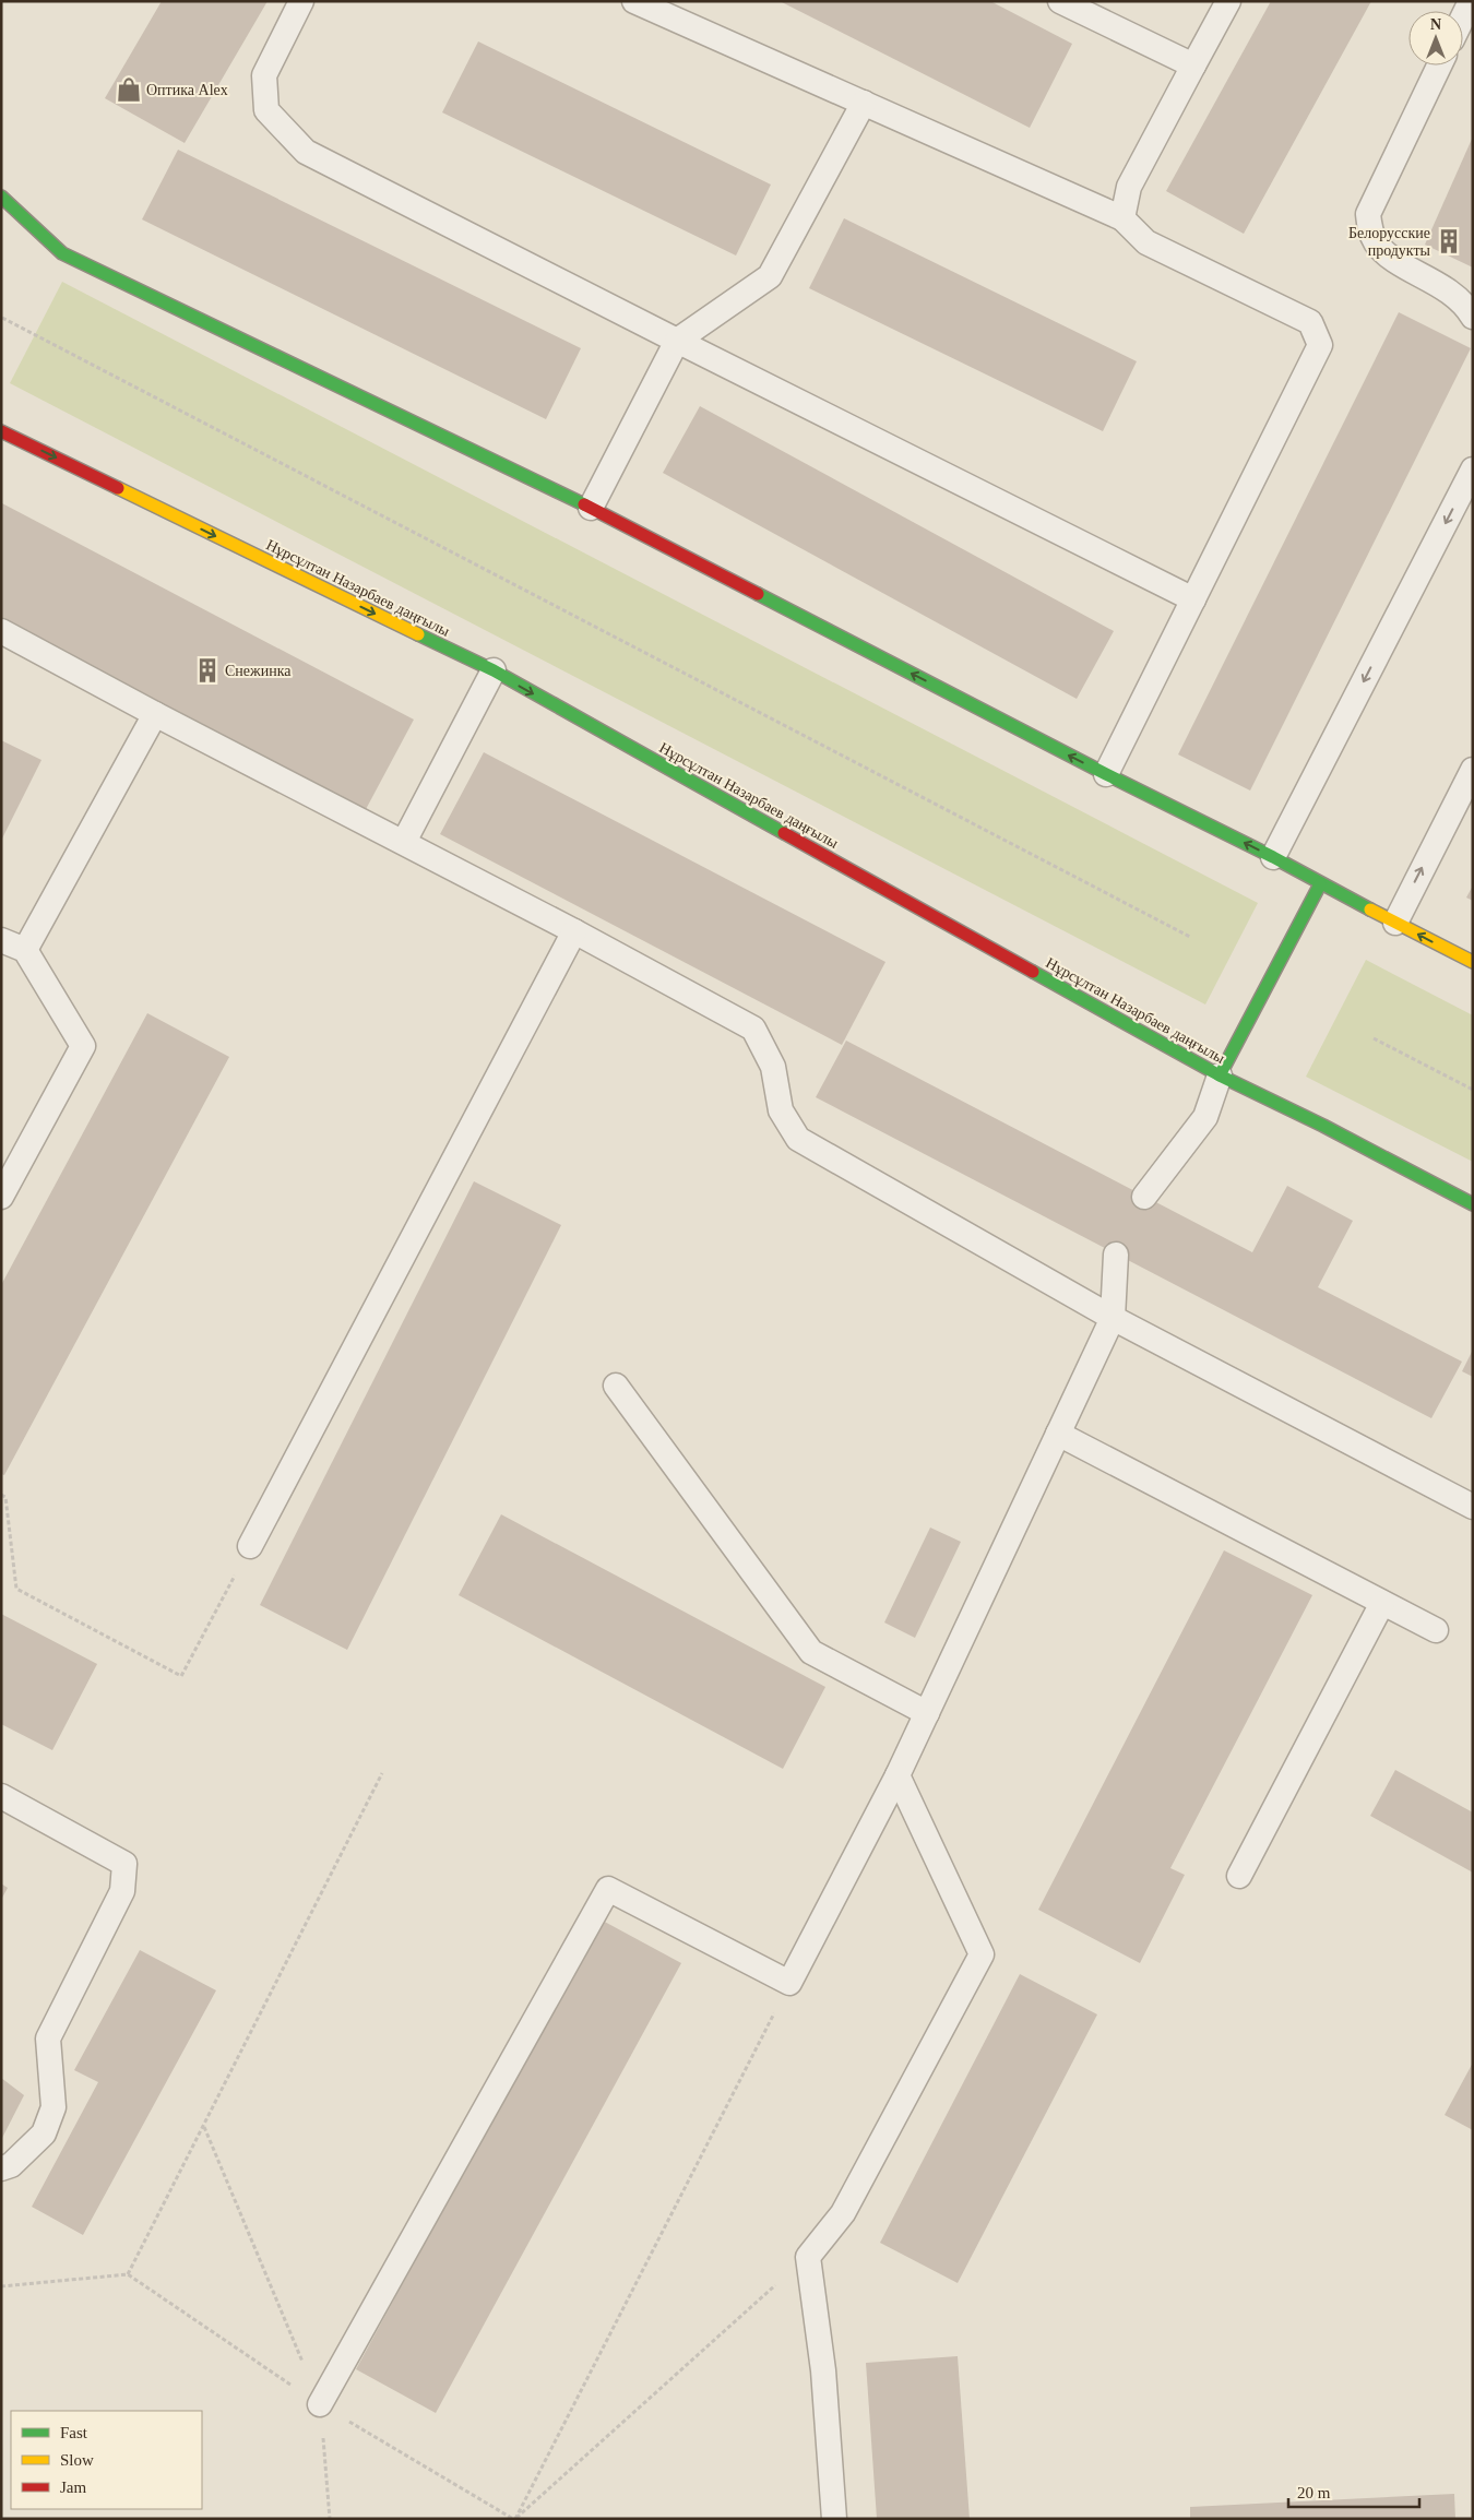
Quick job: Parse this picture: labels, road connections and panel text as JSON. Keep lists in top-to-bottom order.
{
  "streets": {
    "main road": ["Нұрсұлтан Назарбаев даңғылы"]
  },
  "one_way": ["Нұрсұлтан Назарбаев даңғылы"],
  "places": {
    "shop": ["Оптика Alex"],
    "building": ["Белорусские продукты", "Снежинка"]
  },
  "legend": ["Fast", "Slow", "Jam"],
  "scale_bar": "20 m",
  "north": "top"
}
